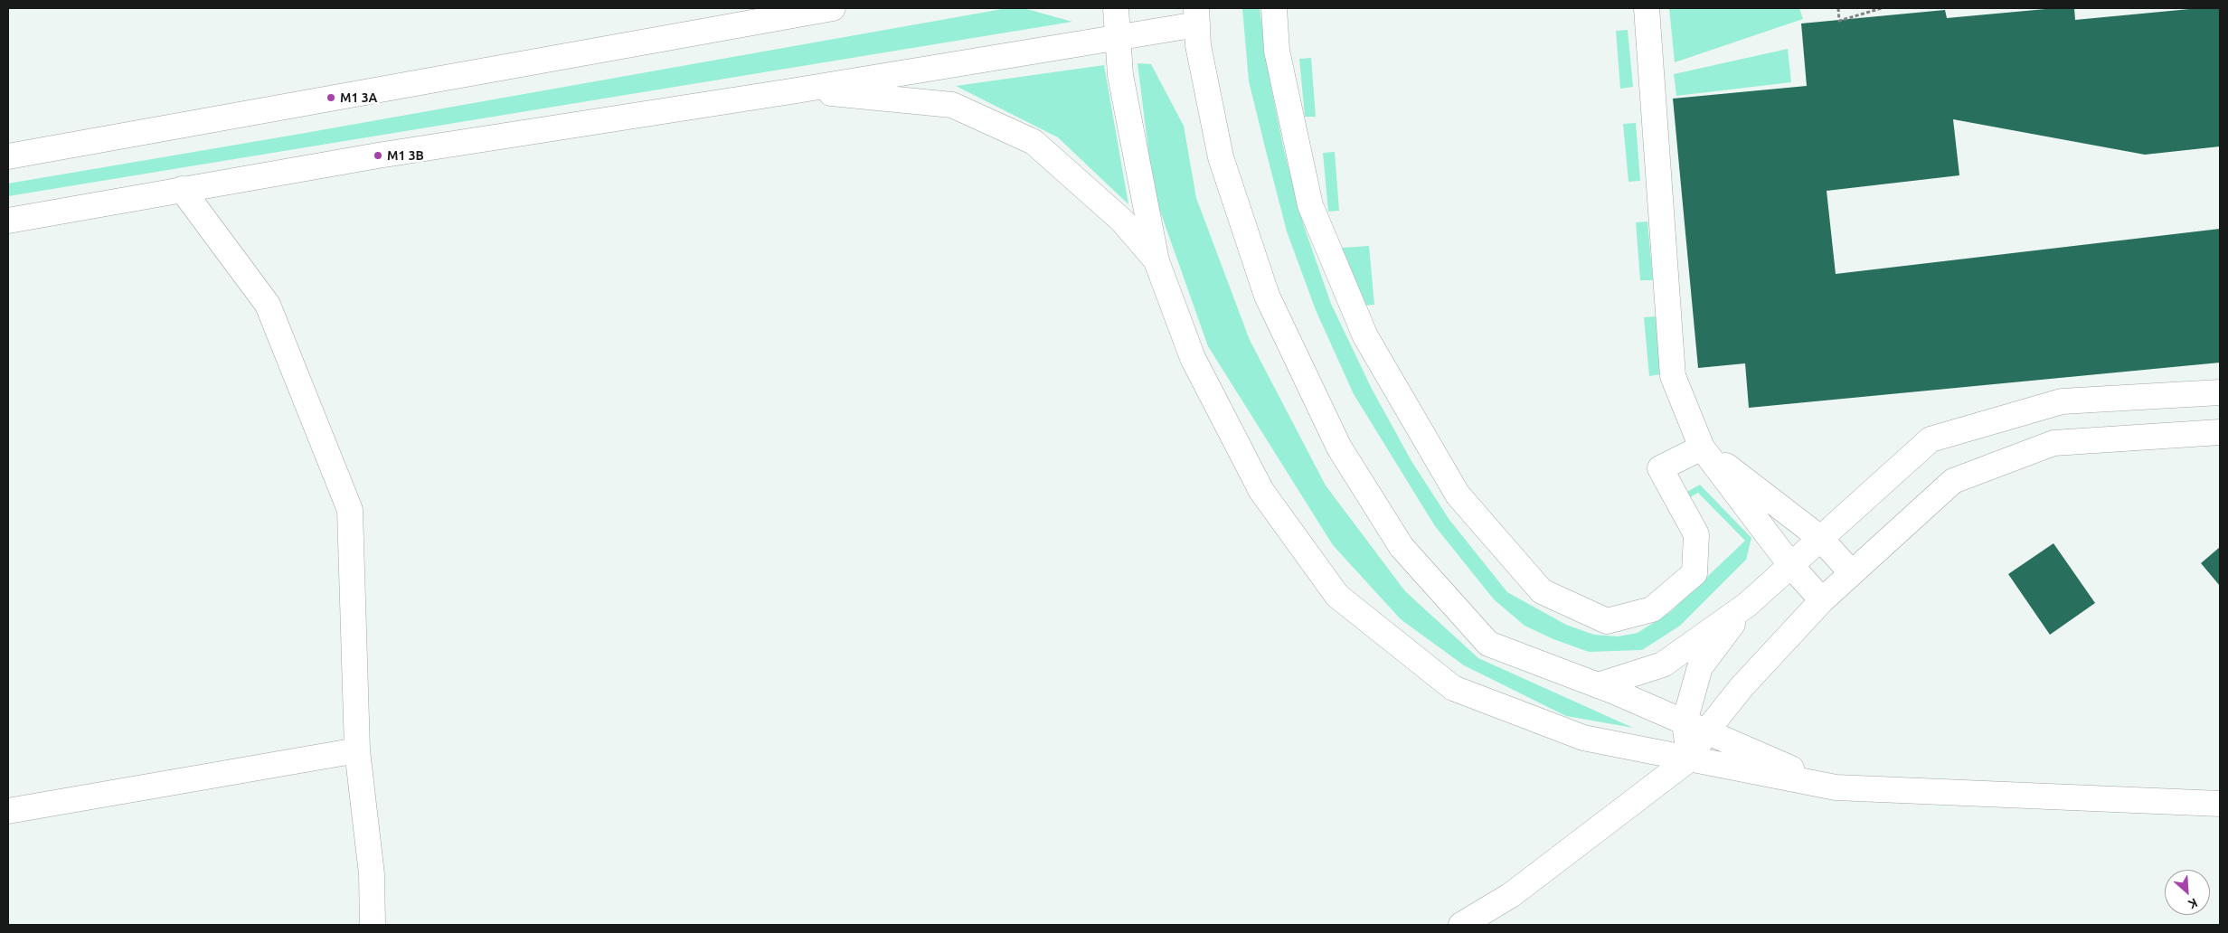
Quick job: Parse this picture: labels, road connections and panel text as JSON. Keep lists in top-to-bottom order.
{
  "places": ["M1 3A", "M1 3B"],
  "north": "bottom right"
}
